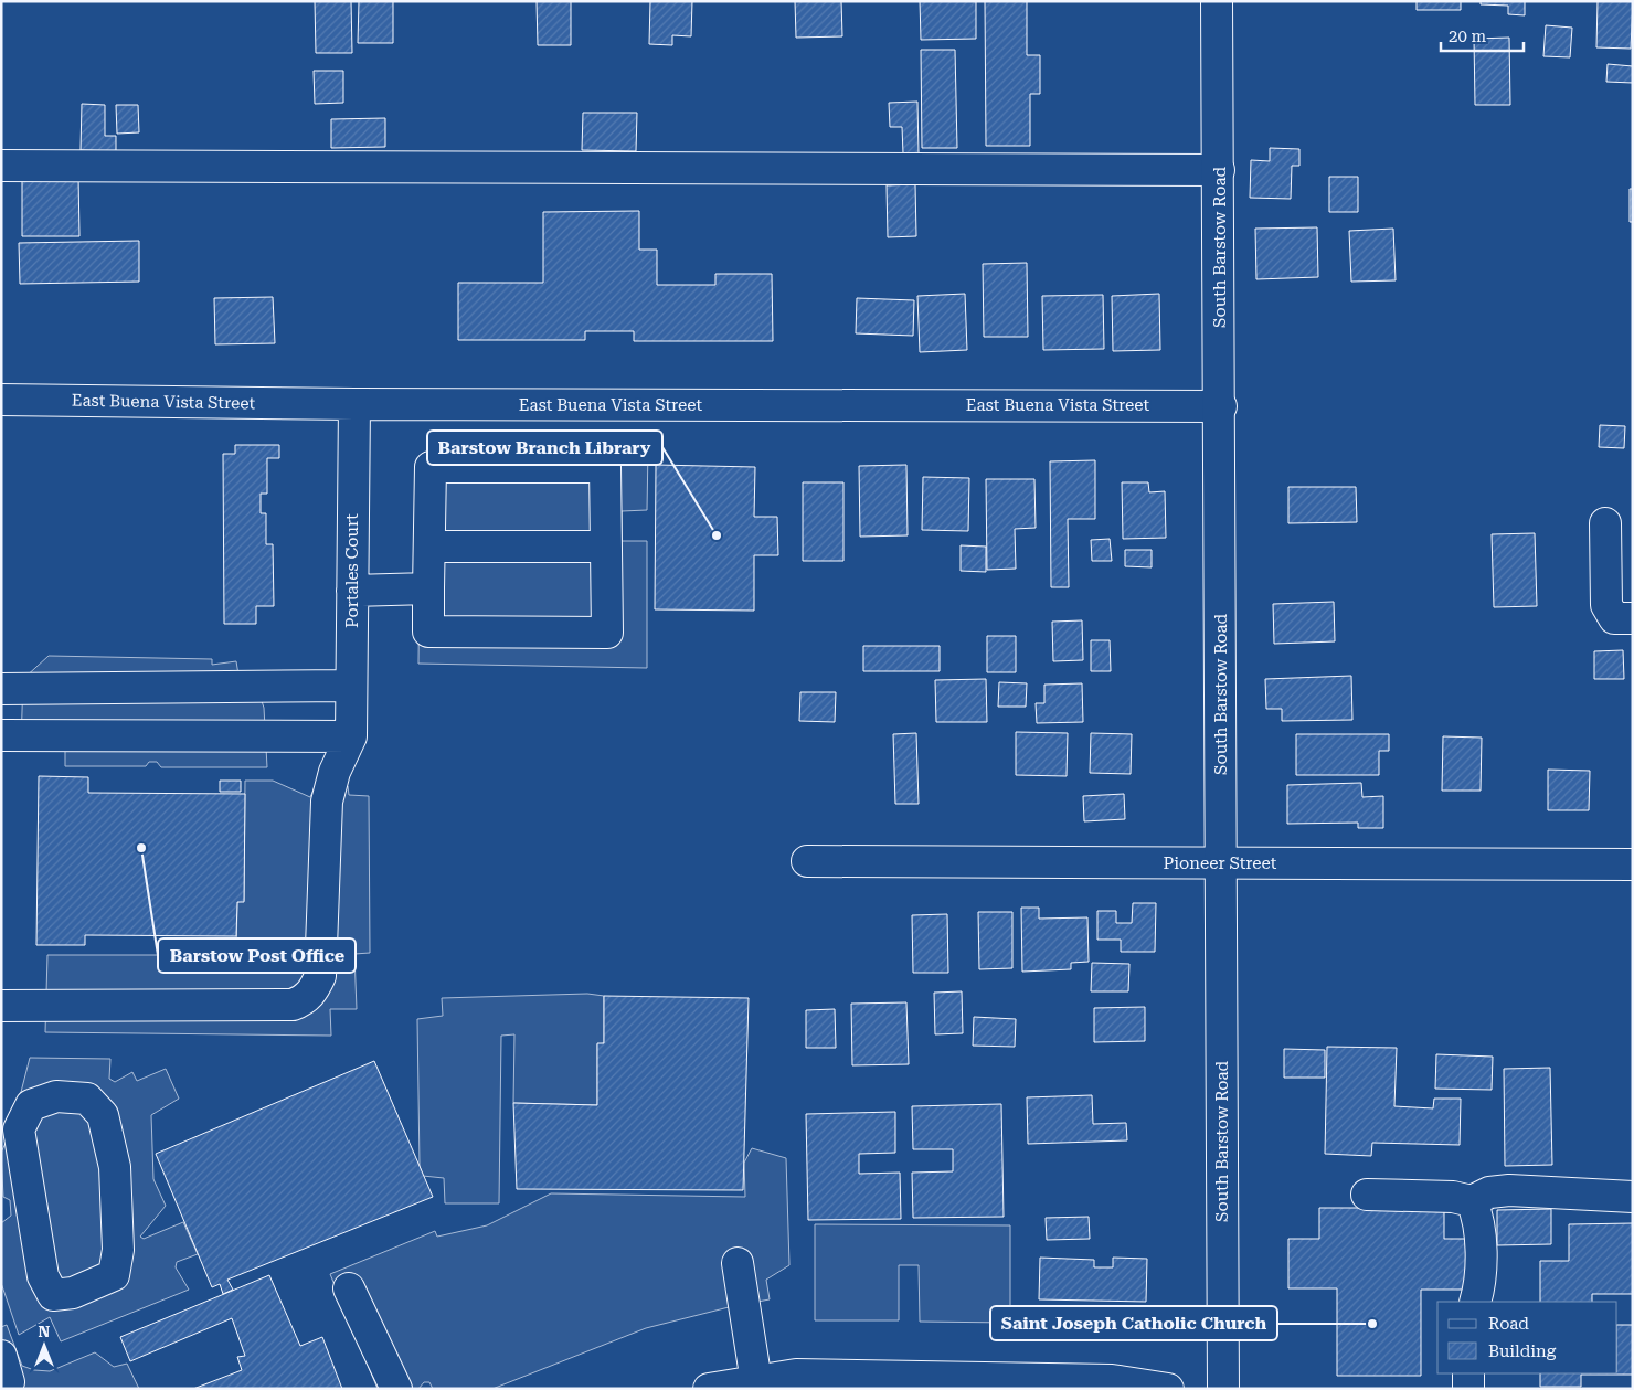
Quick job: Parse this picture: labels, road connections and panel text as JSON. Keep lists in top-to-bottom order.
{
  "streets": {
    "street": [
      "South Barstow Road",
      "East Buena Vista Street",
      "Portales Court",
      "Pioneer Street"
    ]
  },
  "crossings": [
    ["South Barstow Road", "East Buena Vista Street"],
    ["South Barstow Road", "Pioneer Street"],
    ["East Buena Vista Street", "Portales Court"]
  ],
  "places": ["Barstow Branch Library", "Barstow Post Office", "Saint Joseph Catholic Church"],
  "legend": ["Road", "Building"],
  "scale_bar": "20 m",
  "north": "top"
}
